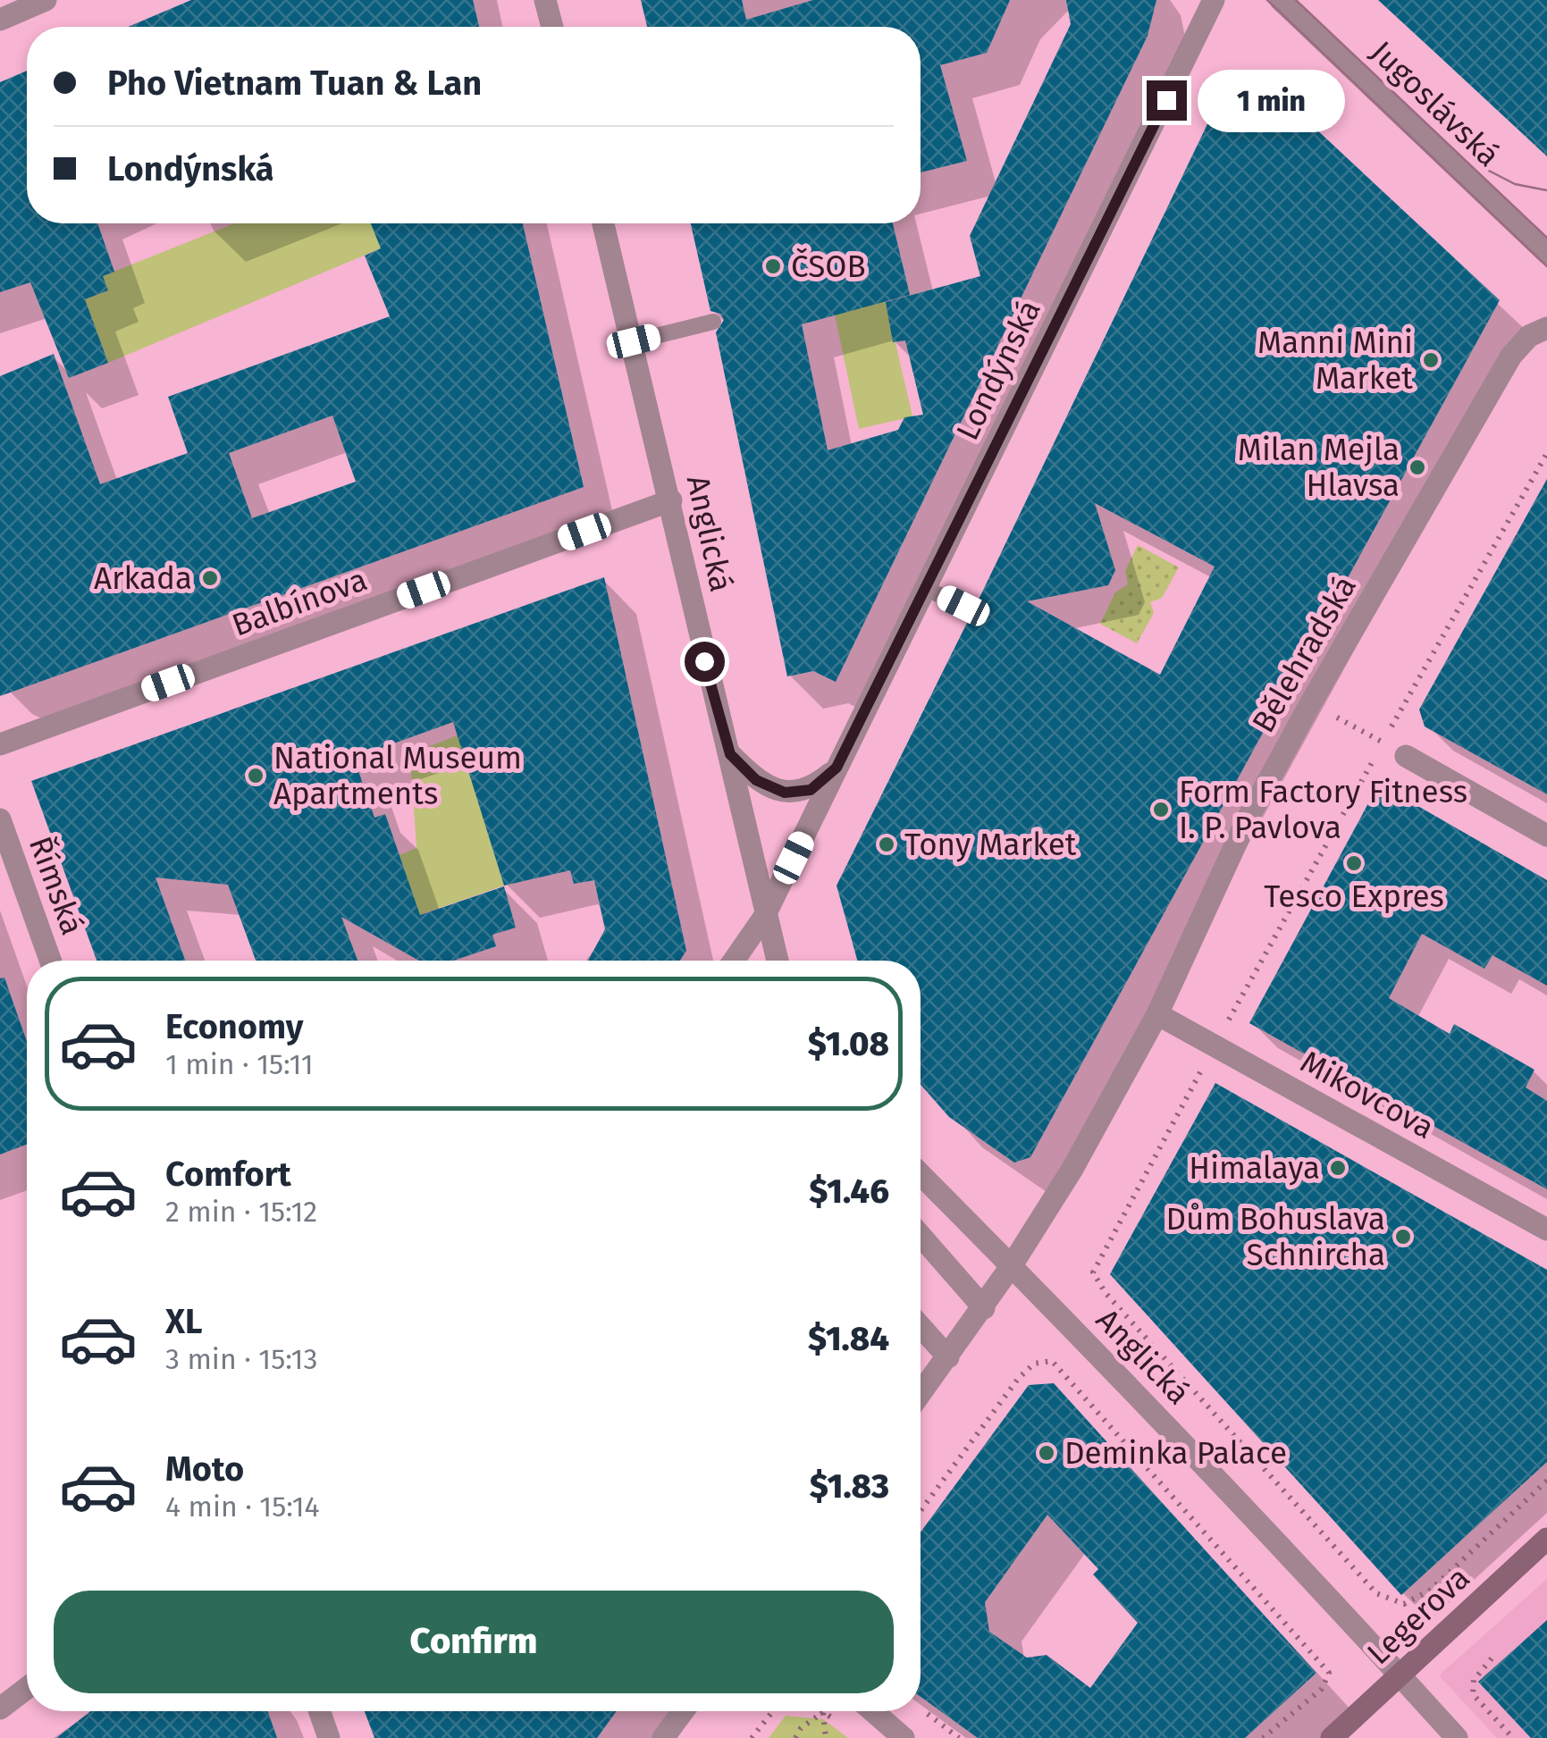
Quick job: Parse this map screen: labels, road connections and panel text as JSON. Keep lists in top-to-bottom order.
{
  "streets": {
    "main road": ["Legerova"],
    "street": [
      "Jugoslávská",
      "Londýnská",
      "Anglická",
      "Balbínova",
      "Bělehradská",
      "Římská",
      "Mikovcova"
    ]
  },
  "crossings": [
    ["Londýnská", "Anglická"],
    ["Anglická", "Balbínova"],
    ["Anglická", "Bělehradská"],
    ["Anglická", "Legerova"],
    ["Bělehradská", "Mikovcova"]
  ],
  "places": [
    "ČSOB",
    "Manni Mini Market",
    "Milan Mejla Hlavsa",
    "Arkada",
    "National Museum Apartments",
    "Form Factory Fitness I. P. Pavlova",
    "Tony Market",
    "Tesco Expres",
    "Himalaya",
    "Dům Bohuslava Schnircha",
    "Deminka Palace"
  ],
  "page": {
    "banner": ["Pho Vietnam Tuan & Lan", "Londýnská"],
    "bubble": "1 min",
    "list": [
      {
        "name": "Economy",
        "note": "1 min · 15:11",
        "value": "$1.08"
      },
      {
        "name": "Comfort",
        "note": "2 min · 15:12",
        "value": "$1.46"
      },
      {
        "name": "XL",
        "note": "3 min · 15:13",
        "value": "$1.84"
      },
      {
        "name": "Moto",
        "note": "4 min · 15:14",
        "value": "$1.83"
      }
    ],
    "buttons": "Confirm"
  }
}
